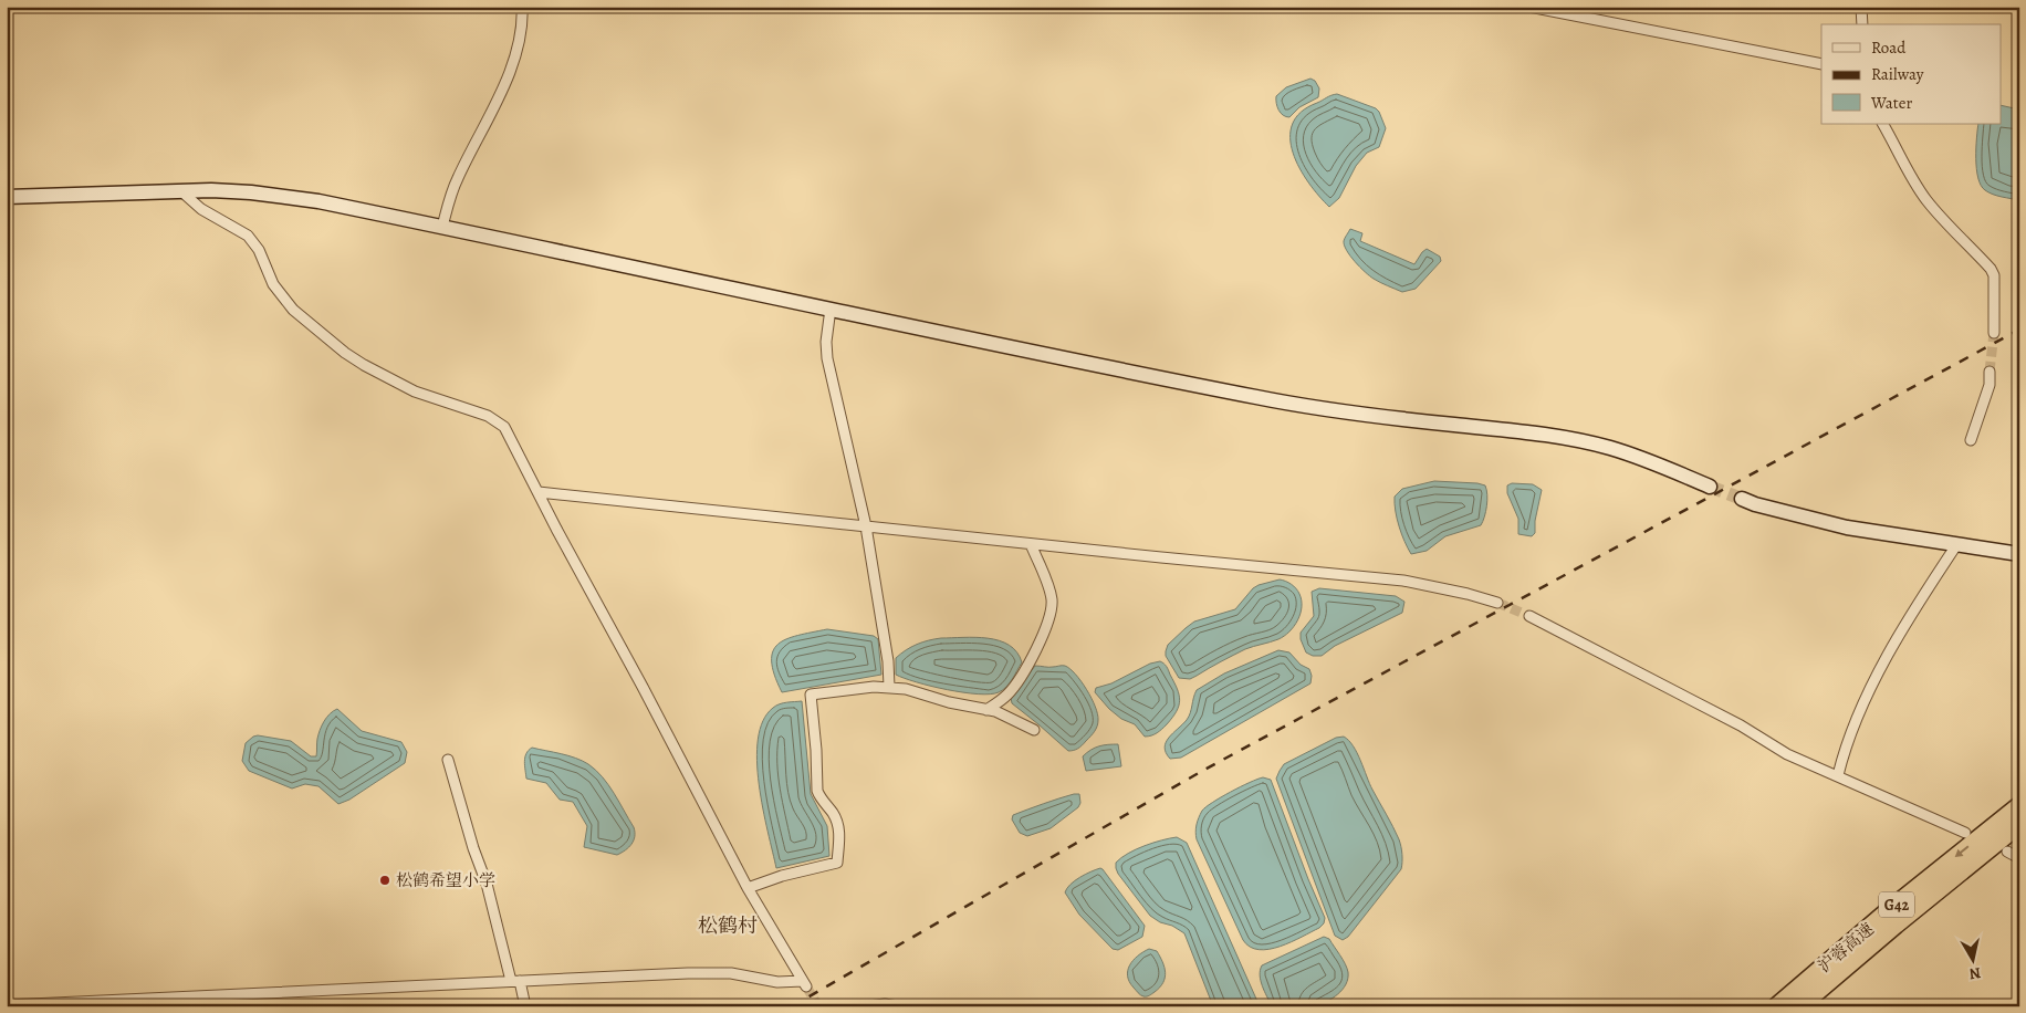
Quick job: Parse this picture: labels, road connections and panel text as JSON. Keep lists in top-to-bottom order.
{
  "streets": {
    "highway": ["G42", "沪蓉高速"]
  },
  "districts": ["松鹤村"],
  "places": ["松鹤希望小学"],
  "legend": ["Road", "Railway", "Water"],
  "north": "bottom"
}
